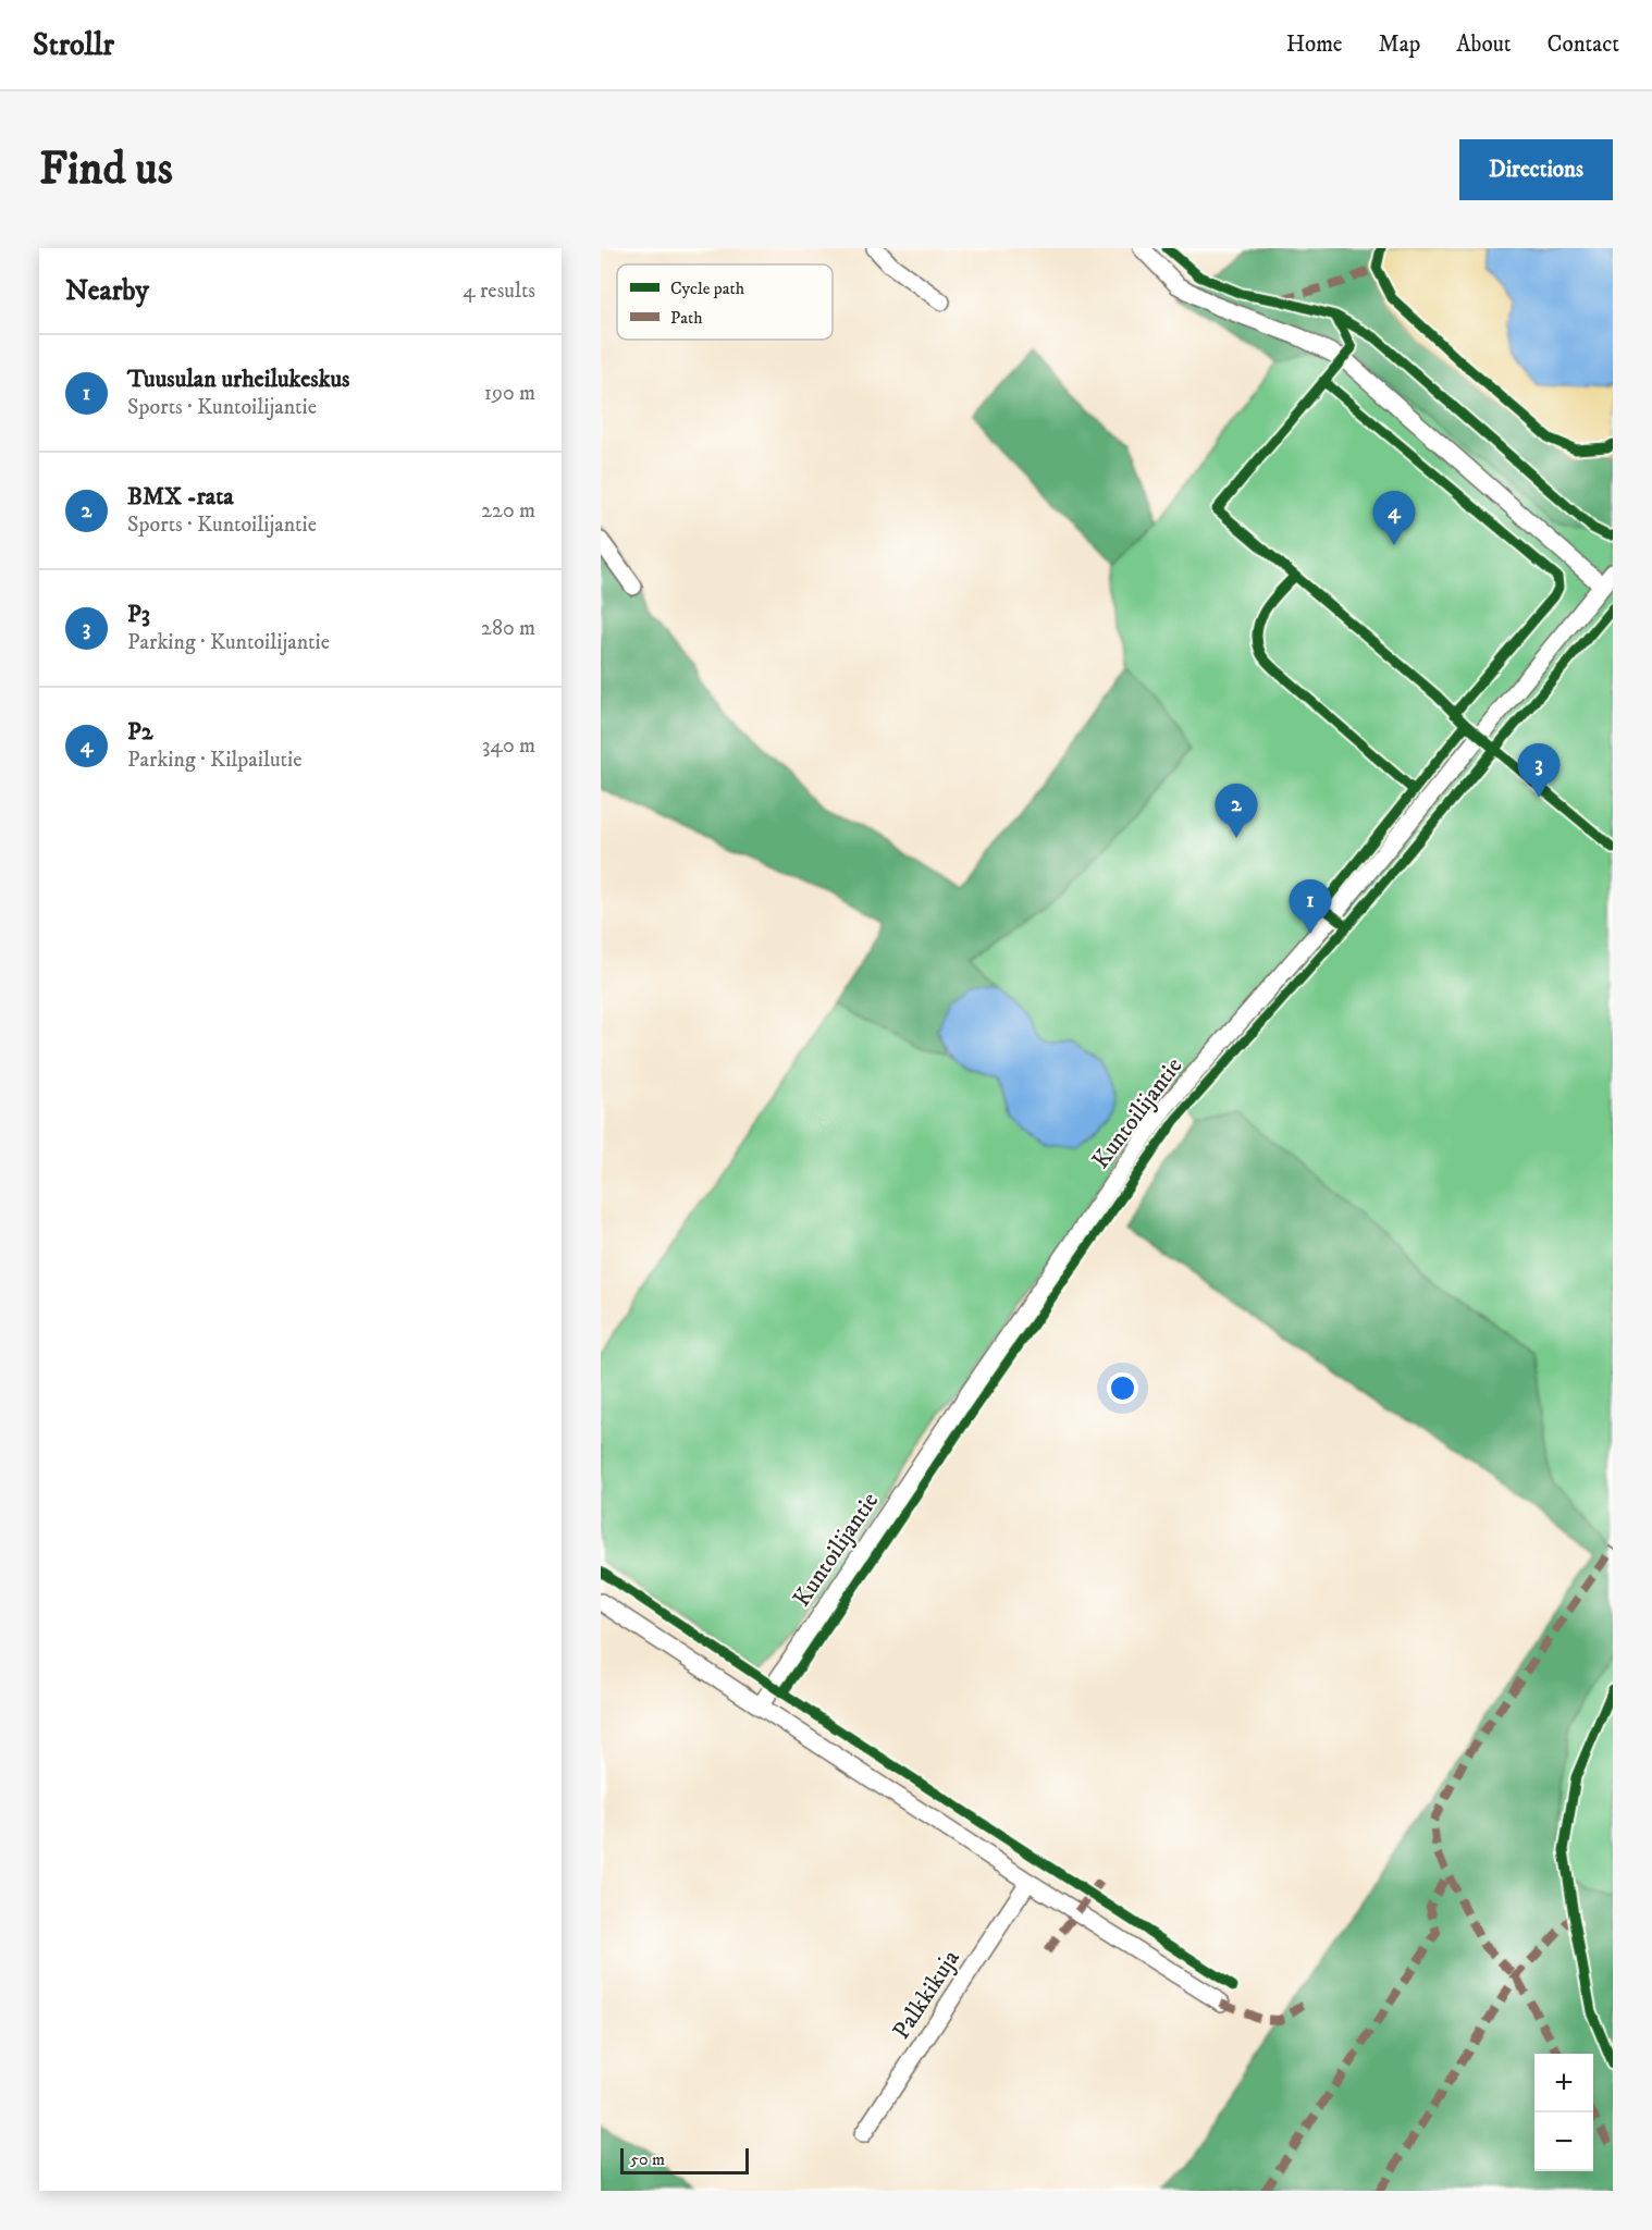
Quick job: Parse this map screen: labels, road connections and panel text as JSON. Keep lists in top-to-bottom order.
{
  "streets": {
    "street": ["Kuntoilijantie", "Palkkikuja"]
  },
  "legend": ["Cycle path", "Path"],
  "scale_bar": "50 m",
  "page": {
    "header": "Strollr",
    "nav": [
      "Home",
      "Map",
      "About",
      "Contact"
    ],
    "buttons": "Directions",
    "title": "Find us",
    "heading": ["Nearby", "4 results"],
    "list": [
      {
        "mark": "1",
        "name": "Tuusulan urheilukeskus",
        "note": "Sports · Kuntoilijantie",
        "value": "190 m"
      },
      {
        "mark": "2",
        "name": "BMX -rata",
        "note": "Sports · Kuntoilijantie",
        "value": "220 m"
      },
      {
        "mark": "3",
        "name": "P3",
        "note": "Parking · Kuntoilijantie",
        "value": "280 m"
      },
      {
        "mark": "4",
        "name": "P2",
        "note": "Parking · Kilpailutie",
        "value": "340 m"
      }
    ],
    "pins": [
      "4",
      "3",
      "2",
      "1"
    ],
    "map_buttons": ["+", "−"],
    "scale": "50 m"
  }
}
